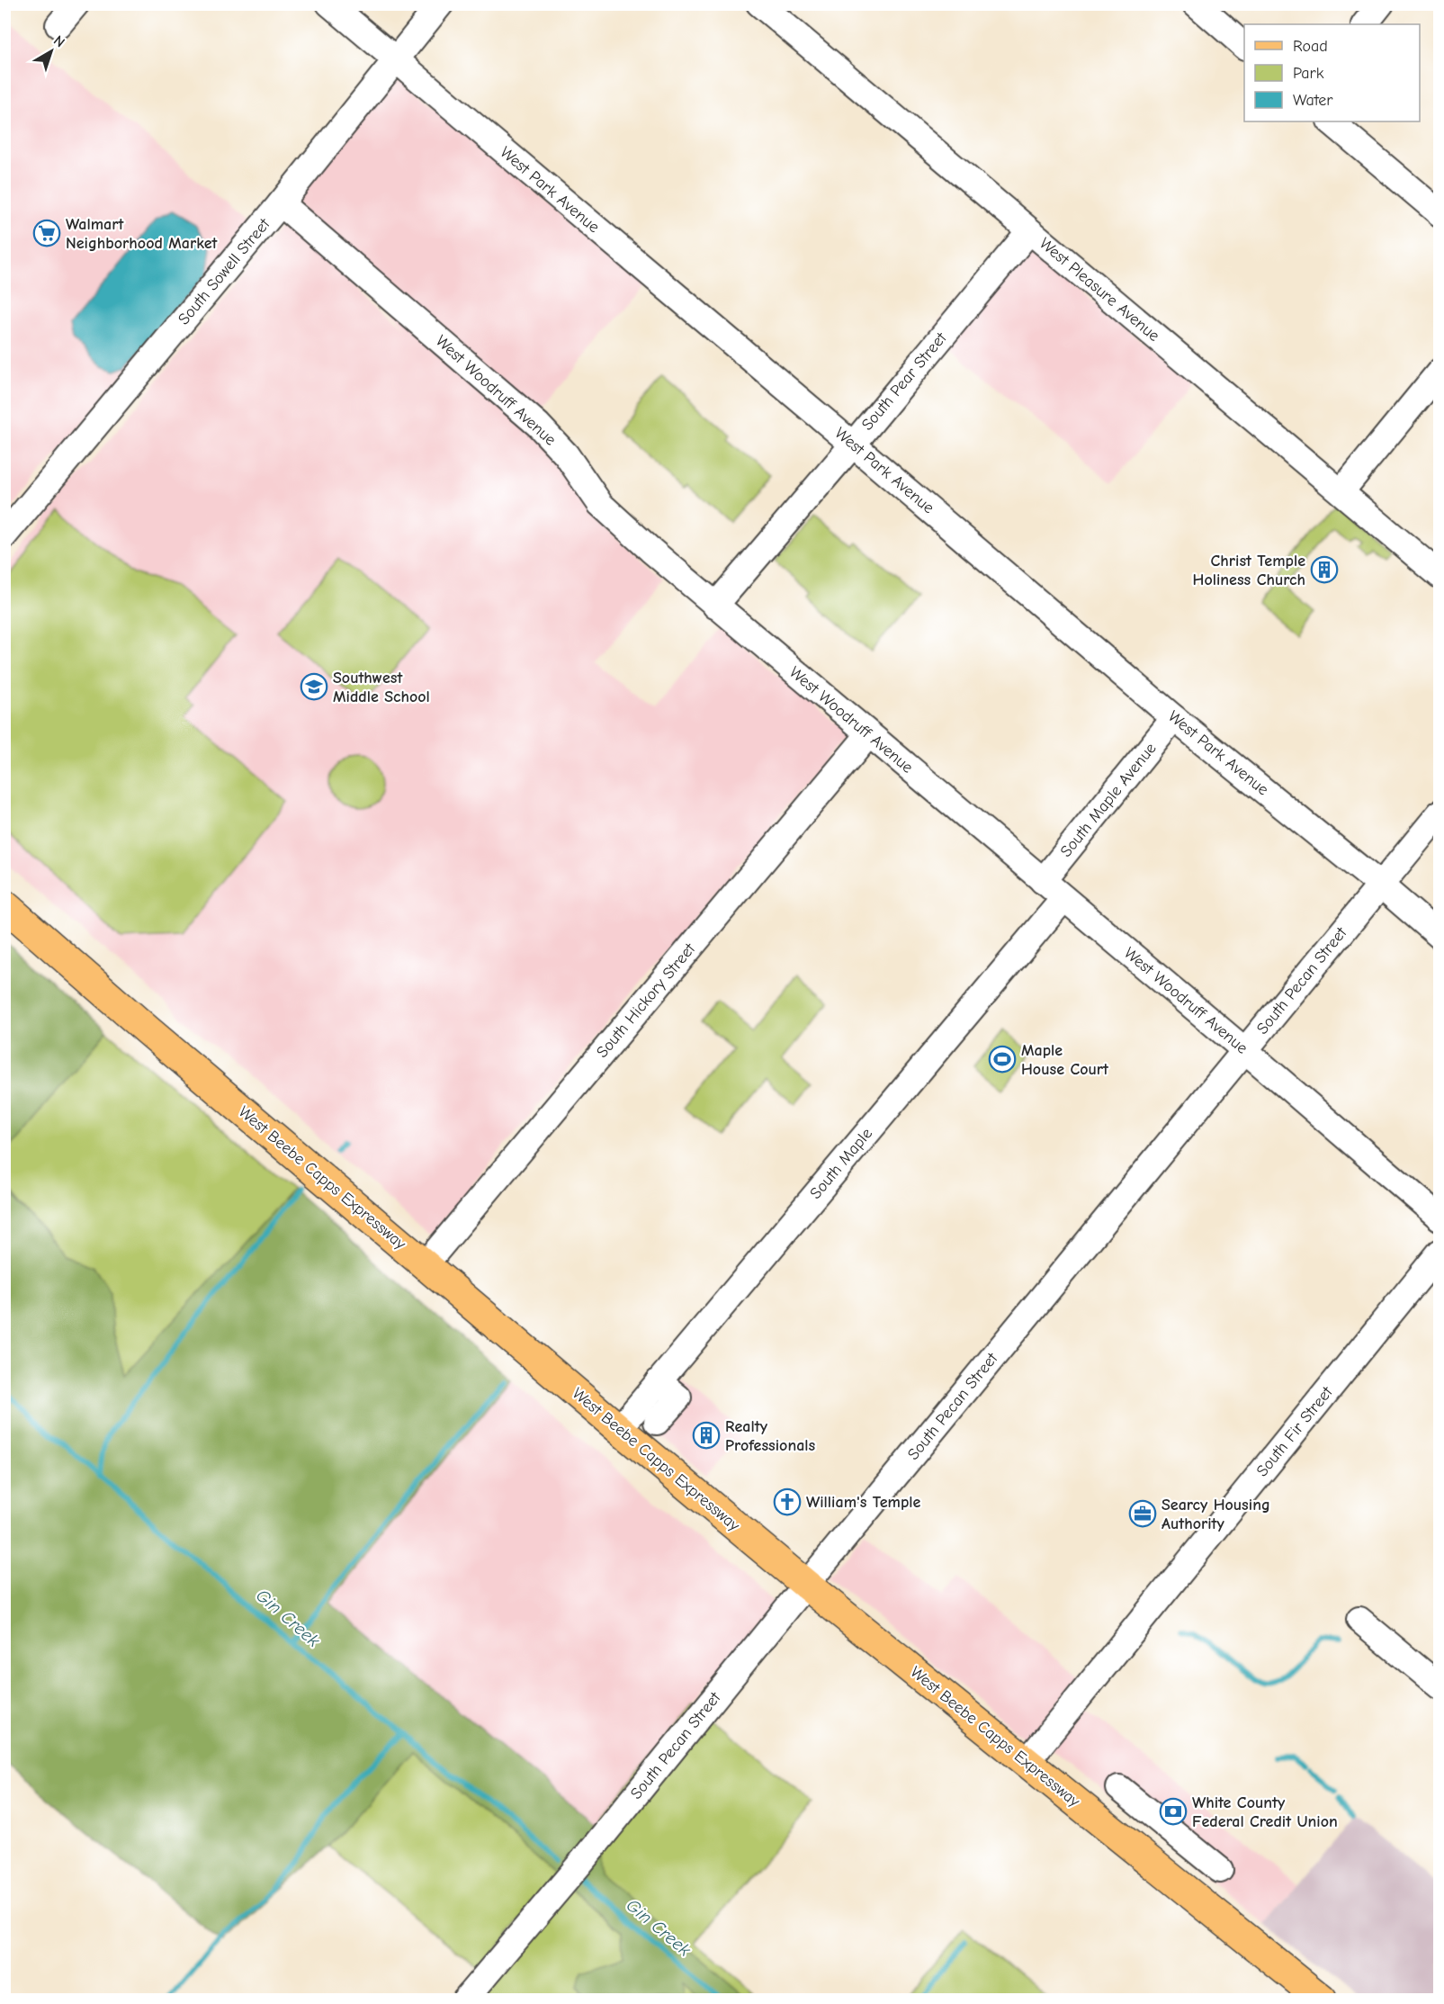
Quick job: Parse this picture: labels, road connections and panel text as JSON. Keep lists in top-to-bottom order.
{
  "streets": {
    "main road": ["West Beebe Capps Expressway"],
    "street": [
      "West Park Avenue",
      "South Sowell Street",
      "West Pleasure Avenue",
      "South Pear Street",
      "West Woodruff Avenue",
      "South Maple Avenue",
      "South Pecan Street",
      "South Hickory Street",
      "South Maple",
      "South Fir Street"
    ]
  },
  "crossings": [
    ["West Park Avenue", "South Sowell Street"],
    ["West Park Avenue", "South Pear Street"],
    ["West Park Avenue", "South Maple Avenue"],
    ["West Park Avenue", "South Pecan Street"],
    ["South Sowell Street", "West Woodruff Avenue"],
    ["West Pleasure Avenue", "South Pear Street"],
    ["South Pear Street", "West Woodruff Avenue"],
    ["West Woodruff Avenue", "South Maple Avenue"],
    ["West Woodruff Avenue", "South Pecan Street"],
    ["West Woodruff Avenue", "South Hickory Street"],
    ["West Woodruff Avenue", "South Maple"],
    ["South Pecan Street", "West Beebe Capps Expressway"],
    ["South Hickory Street", "West Beebe Capps Expressway"],
    ["South Maple", "West Beebe Capps Expressway"],
    ["West Beebe Capps Expressway", "South Fir Street"]
  ],
  "water": ["Gin Creek"],
  "places": {
    "supermarket": ["Walmart Neighborhood Market"],
    "building": ["Christ Temple Holiness Church", "Realty Professionals"],
    "school or university": ["Southwest Middle School"],
    "sports": ["Maple House Court"],
    "church": ["William's Temple"],
    "office": ["Searcy Housing Authority"],
    "bank": ["White County Federal Credit Union"]
  },
  "legend": ["Road", "Park", "Water"],
  "north": "top right"
}
